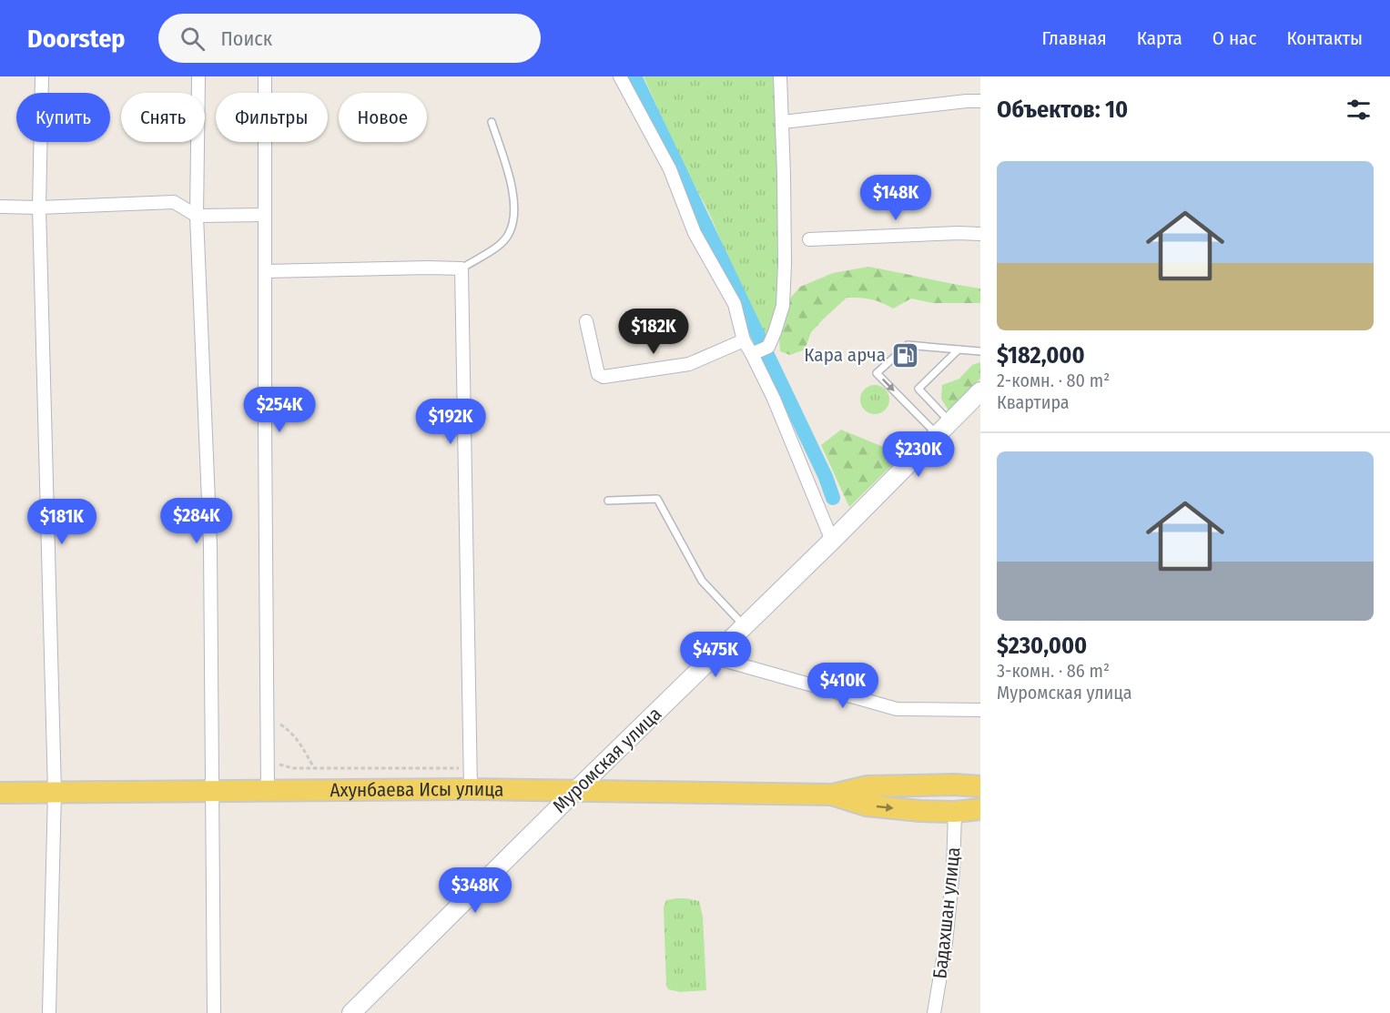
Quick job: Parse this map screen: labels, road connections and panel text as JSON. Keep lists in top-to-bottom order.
{
  "streets": {
    "main road": ["Муромская улица", "Ахунбаева Исы улица"],
    "street": ["Бадахшан улица"]
  },
  "crossings": [
    ["Муромская улица", "Ахунбаева Исы улица"],
    ["Ахунбаева Исы улица", "Бадахшан улица"]
  ],
  "places": {
    "fuel station": ["Кара арча"]
  },
  "page": {
    "header": "Doorstep",
    "search": "Поиск",
    "nav": [
      "Главная",
      "Карта",
      "О нас",
      "Контакты"
    ],
    "heading": "Объектов: 10",
    "chip": [
      "Купить",
      "Снять",
      "Фильтры",
      "Новое"
    ],
    "list": [
      {
        "name": "$182,000",
        "note": "2-комн. · 80 m² · Квартира"
      },
      {
        "name": "$230,000",
        "note": "3-комн. · 86 m² · Муромская улица"
      }
    ],
    "price": [
      "$148K",
      "$182K",
      "$254K",
      "$192K",
      "$230K",
      "$284K",
      "$181K",
      "$475K",
      "$410K",
      "$348K"
    ]
  }
}
